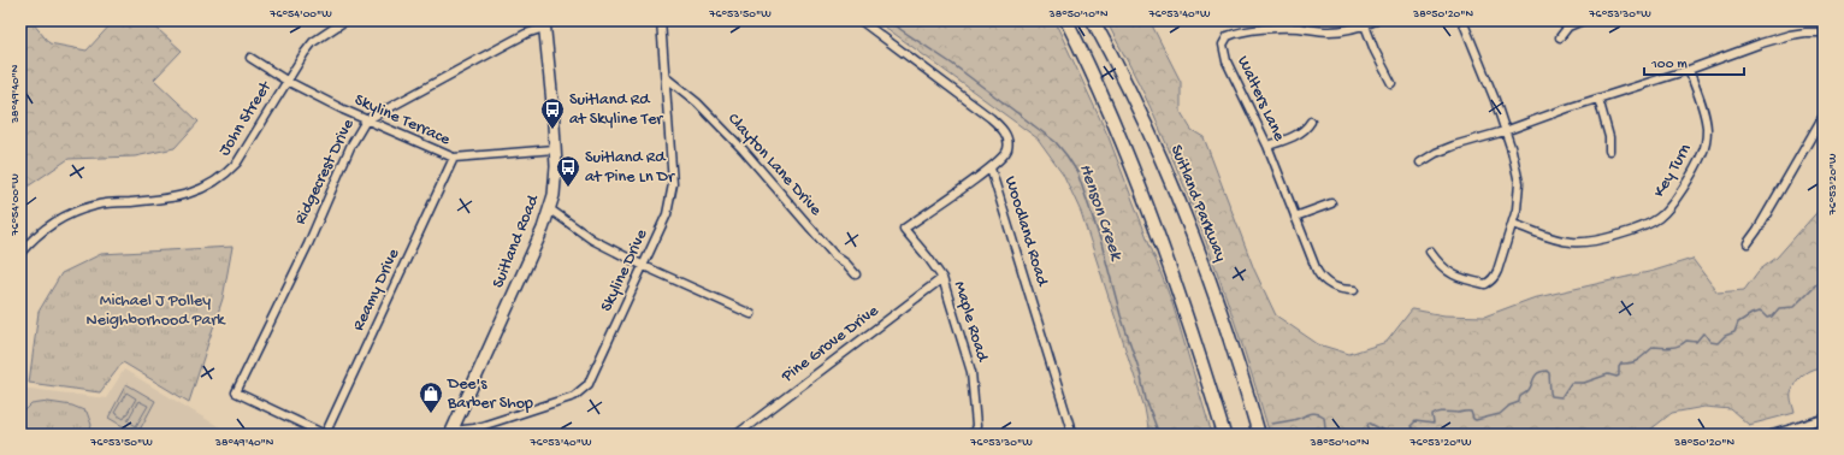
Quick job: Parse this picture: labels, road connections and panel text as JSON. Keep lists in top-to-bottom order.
{
  "streets": {
    "highway": ["Suitland Parkway"],
    "main road": ["Suitland Road"],
    "street": [
      "Walters Lane",
      "John Street",
      "Skyline Terrace",
      "Clayton Lane Drive",
      "Key Turn",
      "Ridgecrest Drive",
      "Woodland Road",
      "Skyline Drive",
      "Reamy Drive",
      "Maple Road",
      "Pine Grove Drive"
    ]
  },
  "crossings": [
    ["John Street", "Skyline Terrace"],
    ["Skyline Terrace", "Ridgecrest Drive"],
    ["Skyline Terrace", "Suitland Road"],
    ["Skyline Terrace", "Reamy Drive"],
    ["Clayton Lane Drive", "Skyline Drive"],
    ["Ridgecrest Drive", "Suitland Road"],
    ["Ridgecrest Drive", "Reamy Drive"],
    ["Woodland Road", "Maple Road"],
    ["Suitland Road", "Skyline Drive"],
    ["Maple Road", "Pine Grove Drive"]
  ],
  "water": ["Henson Creek"],
  "parks": ["Michael J Polley Neighborhood Park"],
  "places": {
    "bus stop": ["Suitland Rd at Skyline Ter", "Suitland Rd at Pine Ln Dr"],
    "shop": ["Dee's Barber Shop"]
  },
  "scale_bar": "100 m",
  "coordinates": [
    "76°54'00\"W",
    "76°53'50\"W",
    "38°50'10\"N",
    "76°53'40\"W",
    "38°50'20\"N",
    "76°53'30\"W",
    "38°49'40\"N",
    "76°53'20\"W"
  ]
}
